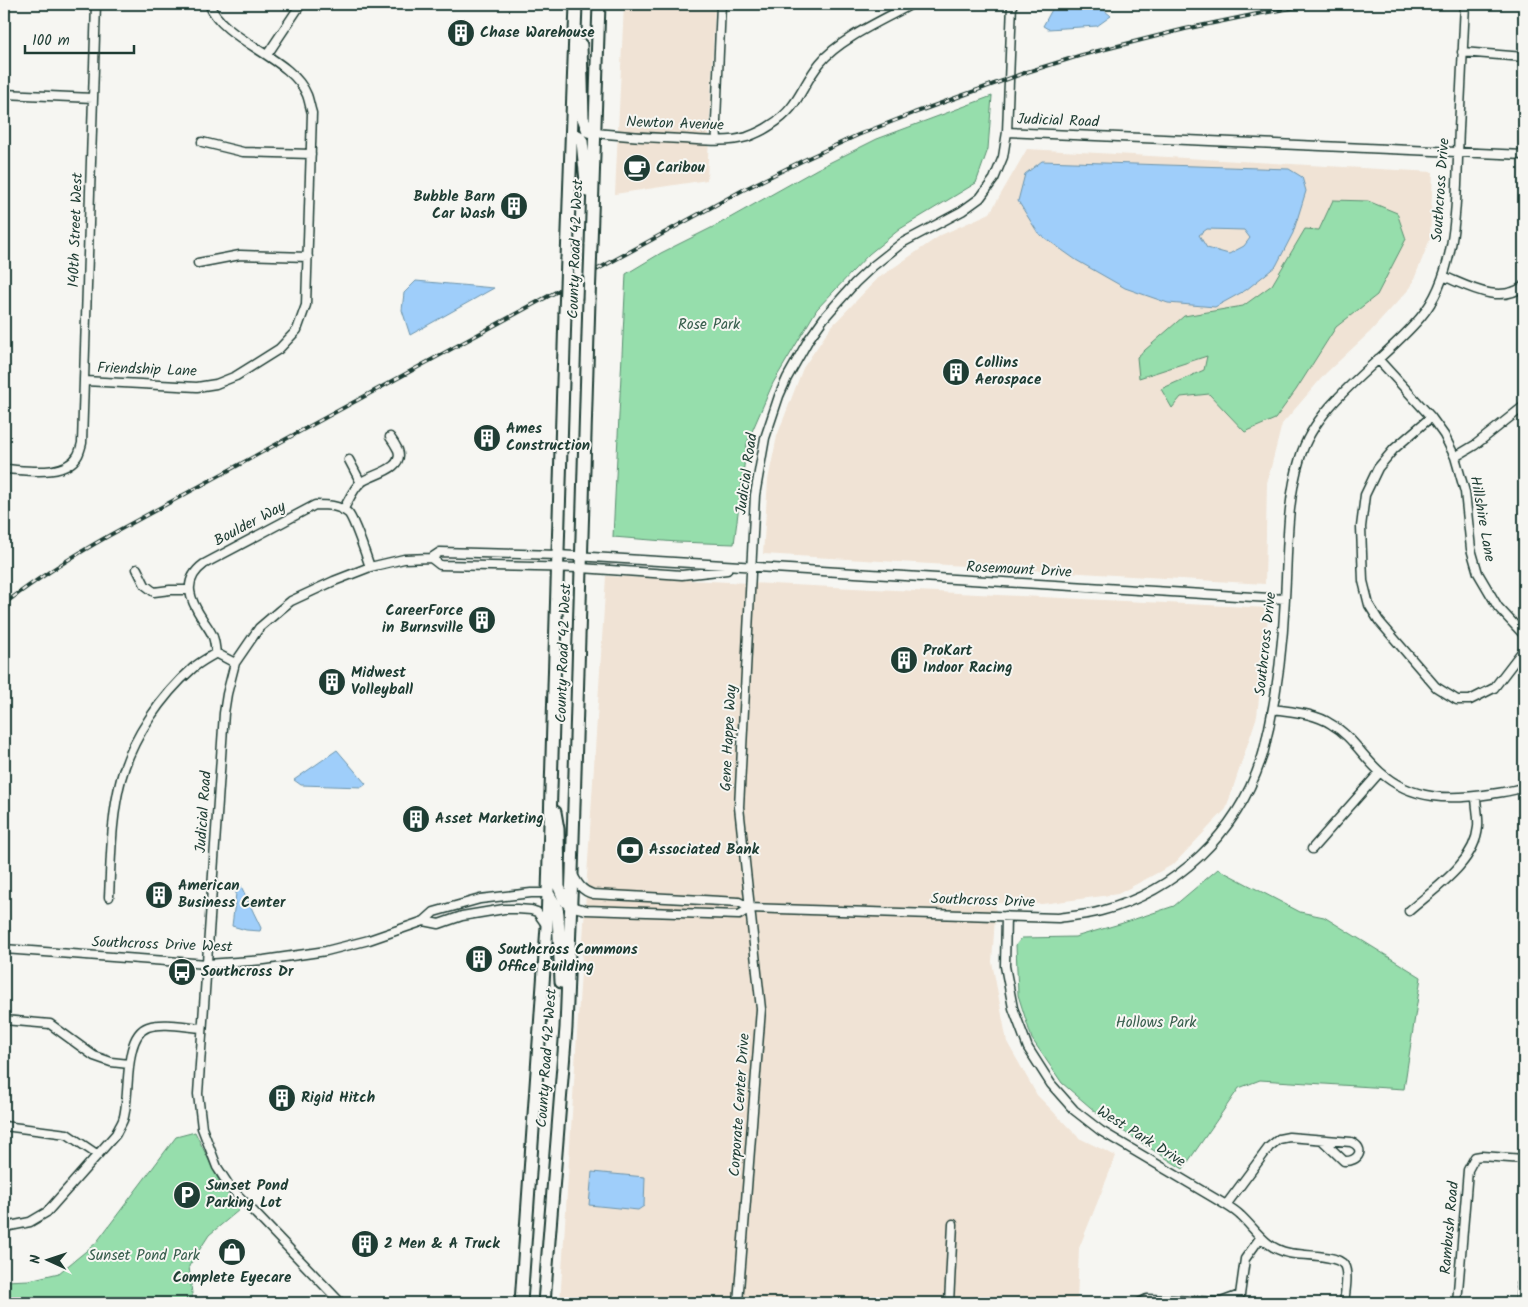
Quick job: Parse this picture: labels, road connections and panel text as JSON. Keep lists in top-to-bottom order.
{
  "streets": {
    "highway": ["County Road 42 West"],
    "street": [
      "Judicial Road",
      "Newton Avenue",
      "Southcross Drive",
      "140th Street West",
      "Friendship Lane",
      "Hillshire Lane",
      "Boulder Way",
      "Rosemount Drive",
      "Gene Happe Way",
      "Southcross Drive West",
      "Corporate Center Drive",
      "West Park Drive",
      "Rambush Road"
    ]
  },
  "crossings": [
    ["Judicial Road", "Southcross Drive"],
    ["Judicial Road", "County Road 42 West"],
    ["Judicial Road", "Rosemount Drive"],
    ["Judicial Road", "Gene Happe Way"],
    ["Judicial Road", "Southcross Drive West"],
    ["Newton Avenue", "County Road 42 West"],
    ["Southcross Drive", "County Road 42 West"],
    ["Southcross Drive", "Hillshire Lane"],
    ["Southcross Drive", "Rosemount Drive"],
    ["Southcross Drive", "Gene Happe Way"],
    ["Southcross Drive", "Corporate Center Drive"],
    ["Southcross Drive", "West Park Drive"],
    ["140th Street West", "Friendship Lane"],
    ["County Road 42 West", "Rosemount Drive"],
    ["County Road 42 West", "Southcross Drive West"],
    ["Rosemount Drive", "Gene Happe Way"],
    ["Gene Happe Way", "Corporate Center Drive"]
  ],
  "parks": ["Rose Park", "Hollows Park", "Sunset Pond Park"],
  "places": {
    "building": [
      "Chase Warehouse",
      "Bubble Barn Car Wash",
      "Collins Aerospace",
      "Ames Construction",
      "CareerForce in Burnsville",
      "ProKart Indoor Racing",
      "Midwest Volleyball",
      "Asset Marketing",
      "American Business Center",
      "Southcross Commons Office Building",
      "Rigid Hitch",
      "2 Men & A Truck"
    ],
    "cafe": ["Caribou"],
    "bank": ["Associated Bank"],
    "bus stop": ["Southcross Dr"],
    "parking": ["Sunset Pond Parking Lot"],
    "shop": ["Complete Eyecare"]
  },
  "scale_bar": "100 m",
  "north": "left"
}
